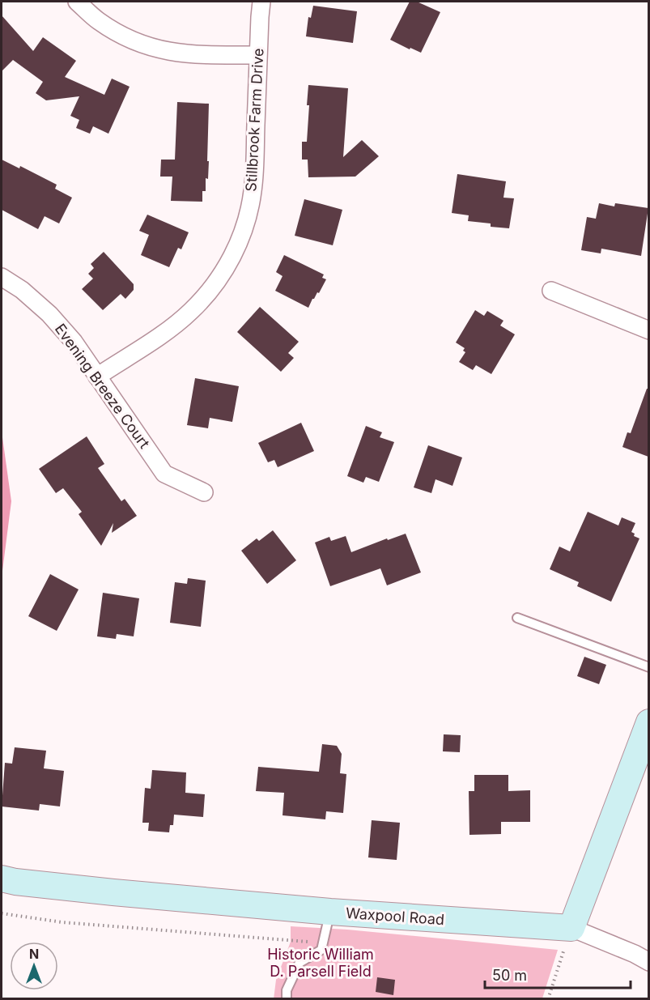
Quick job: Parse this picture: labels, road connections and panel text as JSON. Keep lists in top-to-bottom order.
{
  "streets": {
    "street": ["Stillbrook Farm Drive", "Evening Breeze Court", "Waxpool Road"]
  },
  "crossings": [
    ["Stillbrook Farm Drive", "Evening Breeze Court"]
  ],
  "parks": ["Historic William D. Parsell Field"],
  "scale_bar": "50 m",
  "north": "top"
}
